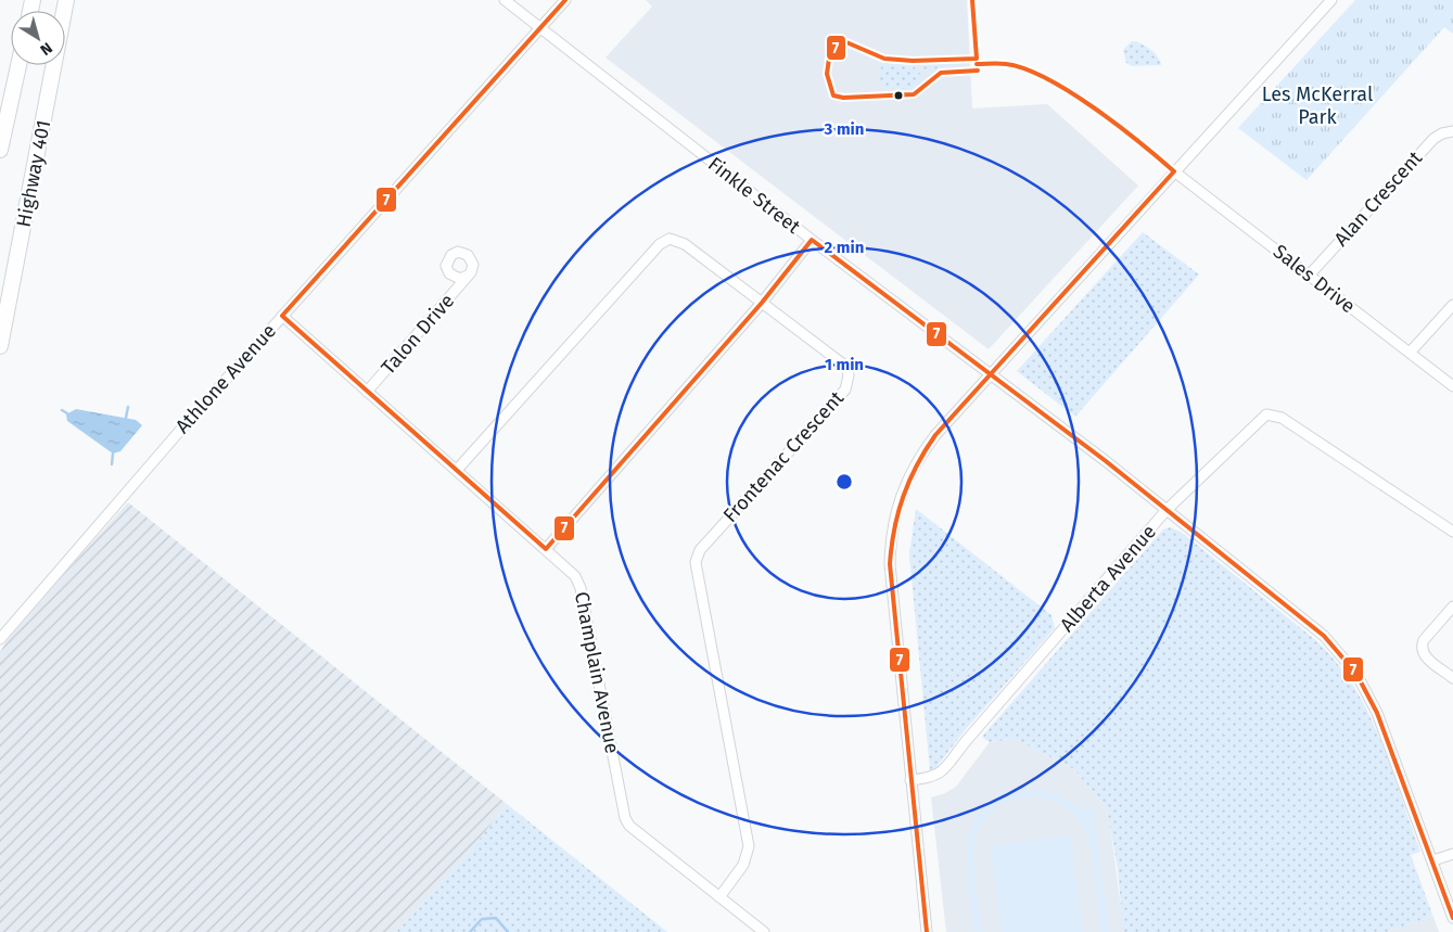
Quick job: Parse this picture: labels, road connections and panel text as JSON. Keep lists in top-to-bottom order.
{
  "streets": {
    "highway": ["Highway 401"],
    "street": [
      "Finkle Street",
      "Alan Crescent",
      "Sales Drive",
      "Talon Drive",
      "Athlone Avenue",
      "Frontenac Crescent",
      "Alberta Avenue",
      "Champlain Avenue"
    ]
  },
  "crossings": [
    ["Finkle Street", "Athlone Avenue"],
    ["Finkle Street", "Alberta Avenue"],
    ["Alan Crescent", "Sales Drive"],
    ["Talon Drive", "Champlain Avenue"],
    ["Athlone Avenue", "Champlain Avenue"],
    ["Frontenac Crescent", "Champlain Avenue"]
  ],
  "parks": ["Les McKerral Park"],
  "lines": ["transit line 7"],
  "north": "bottom right",
  "rings": ["3 min", "2 min", "1 min"]
}
